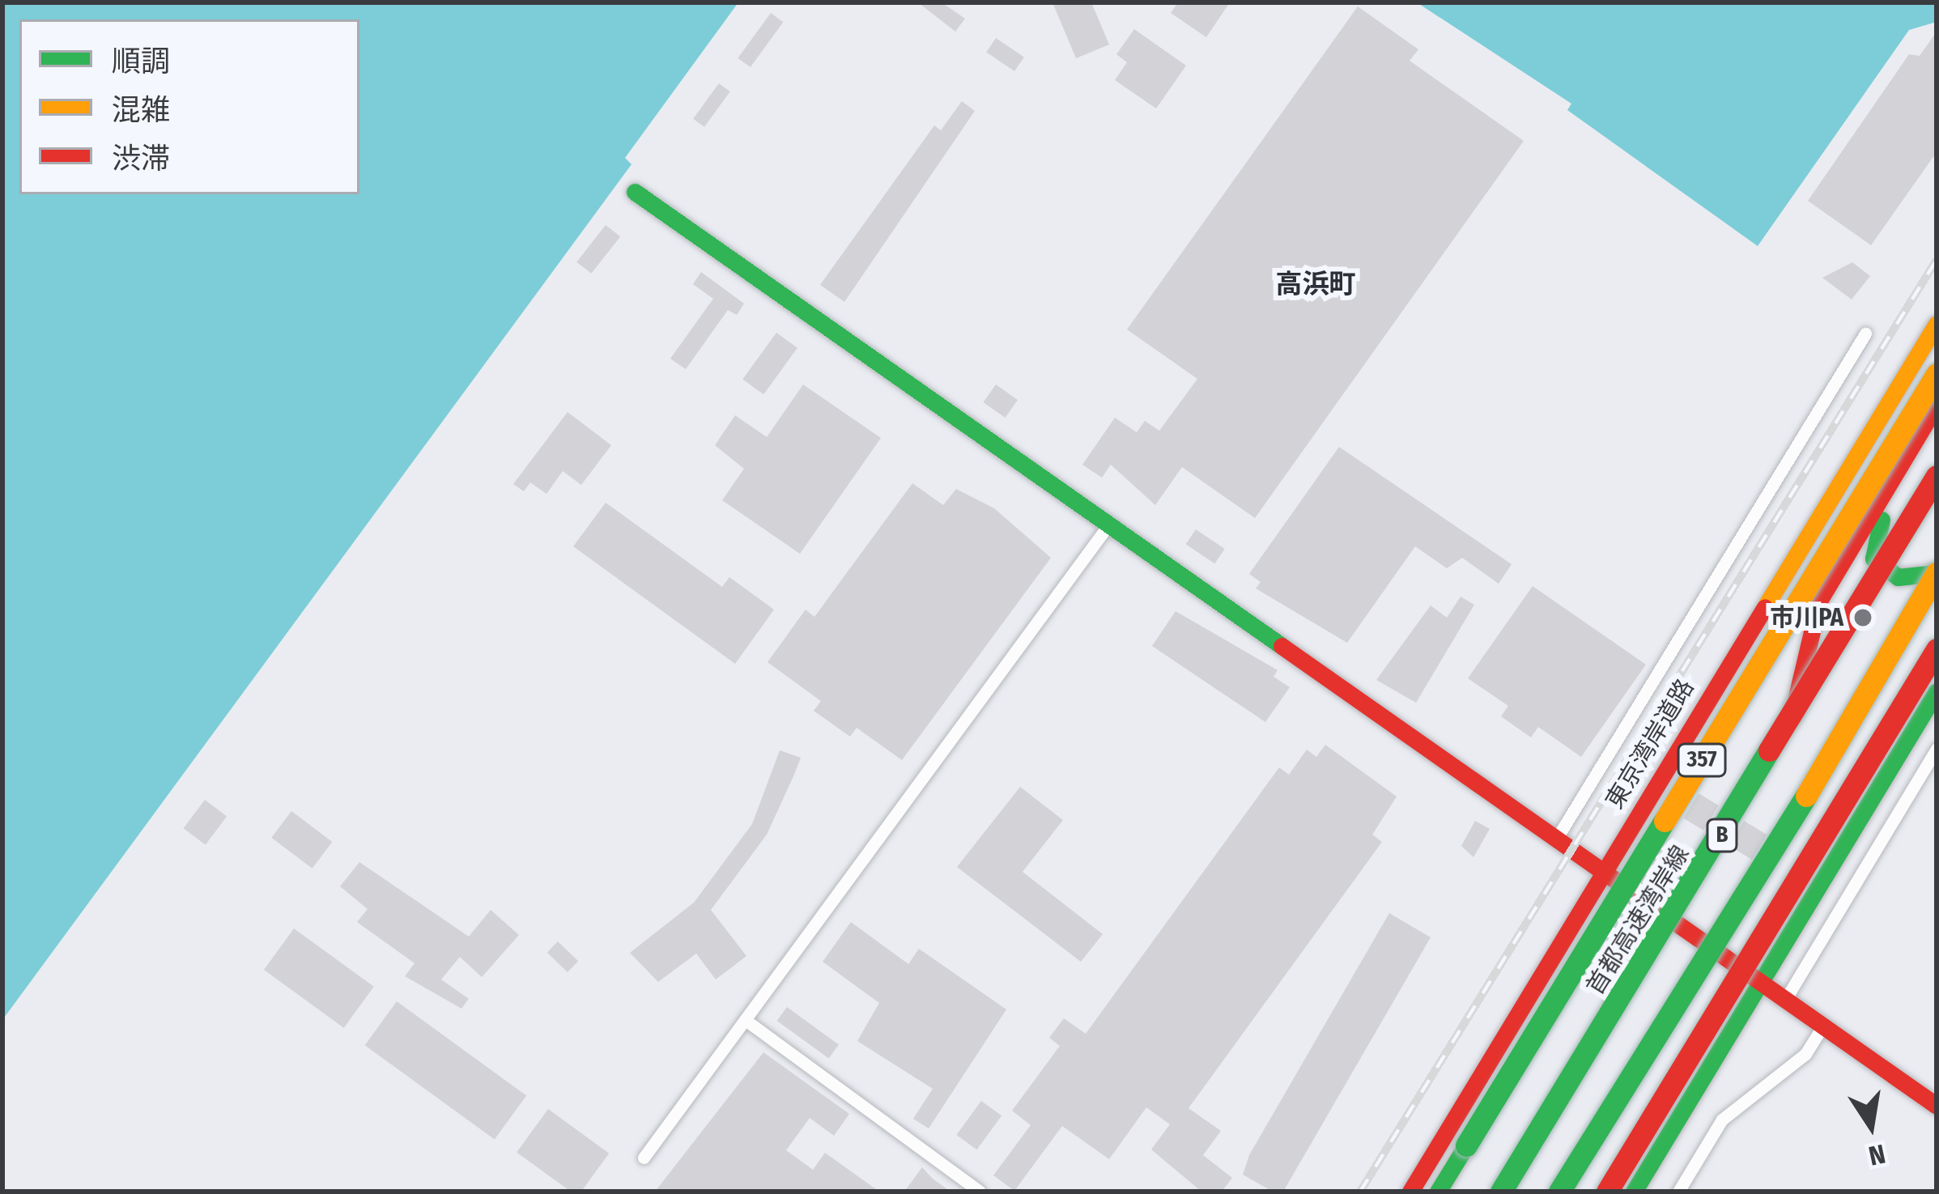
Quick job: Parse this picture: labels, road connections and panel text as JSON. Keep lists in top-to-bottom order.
{
  "streets": {
    "main road": [
      "東京湾岸道路",
      "357",
      "B",
      "首都高速湾岸線"
    ]
  },
  "districts": ["高浜町"],
  "places": ["市川PA"],
  "legend": ["順調", "混雑", "渋滞"],
  "north": "bottom"
}
